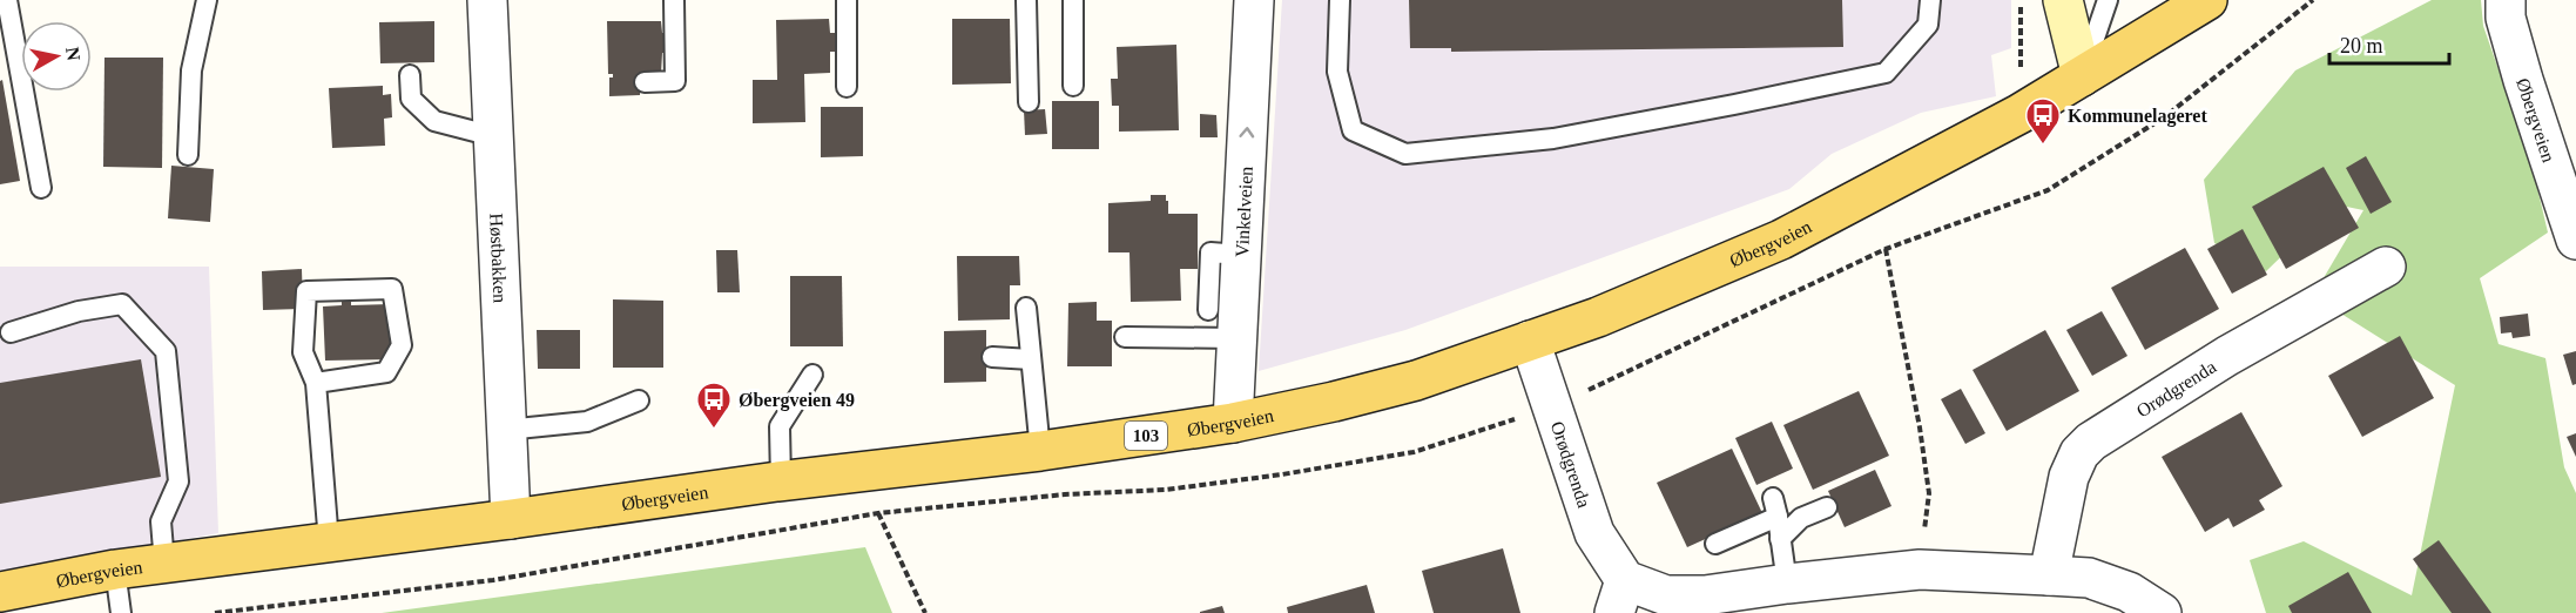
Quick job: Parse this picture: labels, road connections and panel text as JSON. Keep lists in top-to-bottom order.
{
  "streets": {
    "main road": ["Øbergveien", "103"],
    "street": ["Vinkelveien", "Høstbakken", "Orødgrenda"]
  },
  "crossings": [
    ["Øbergveien", "Vinkelveien"],
    ["Øbergveien", "Høstbakken"],
    ["Øbergveien", "Orødgrenda"]
  ],
  "one_way": ["Vinkelveien"],
  "places": {
    "bus stop": ["Kommunelageret", "Øbergveien 49"]
  },
  "scale_bar": "20 m",
  "north": "right"
}
